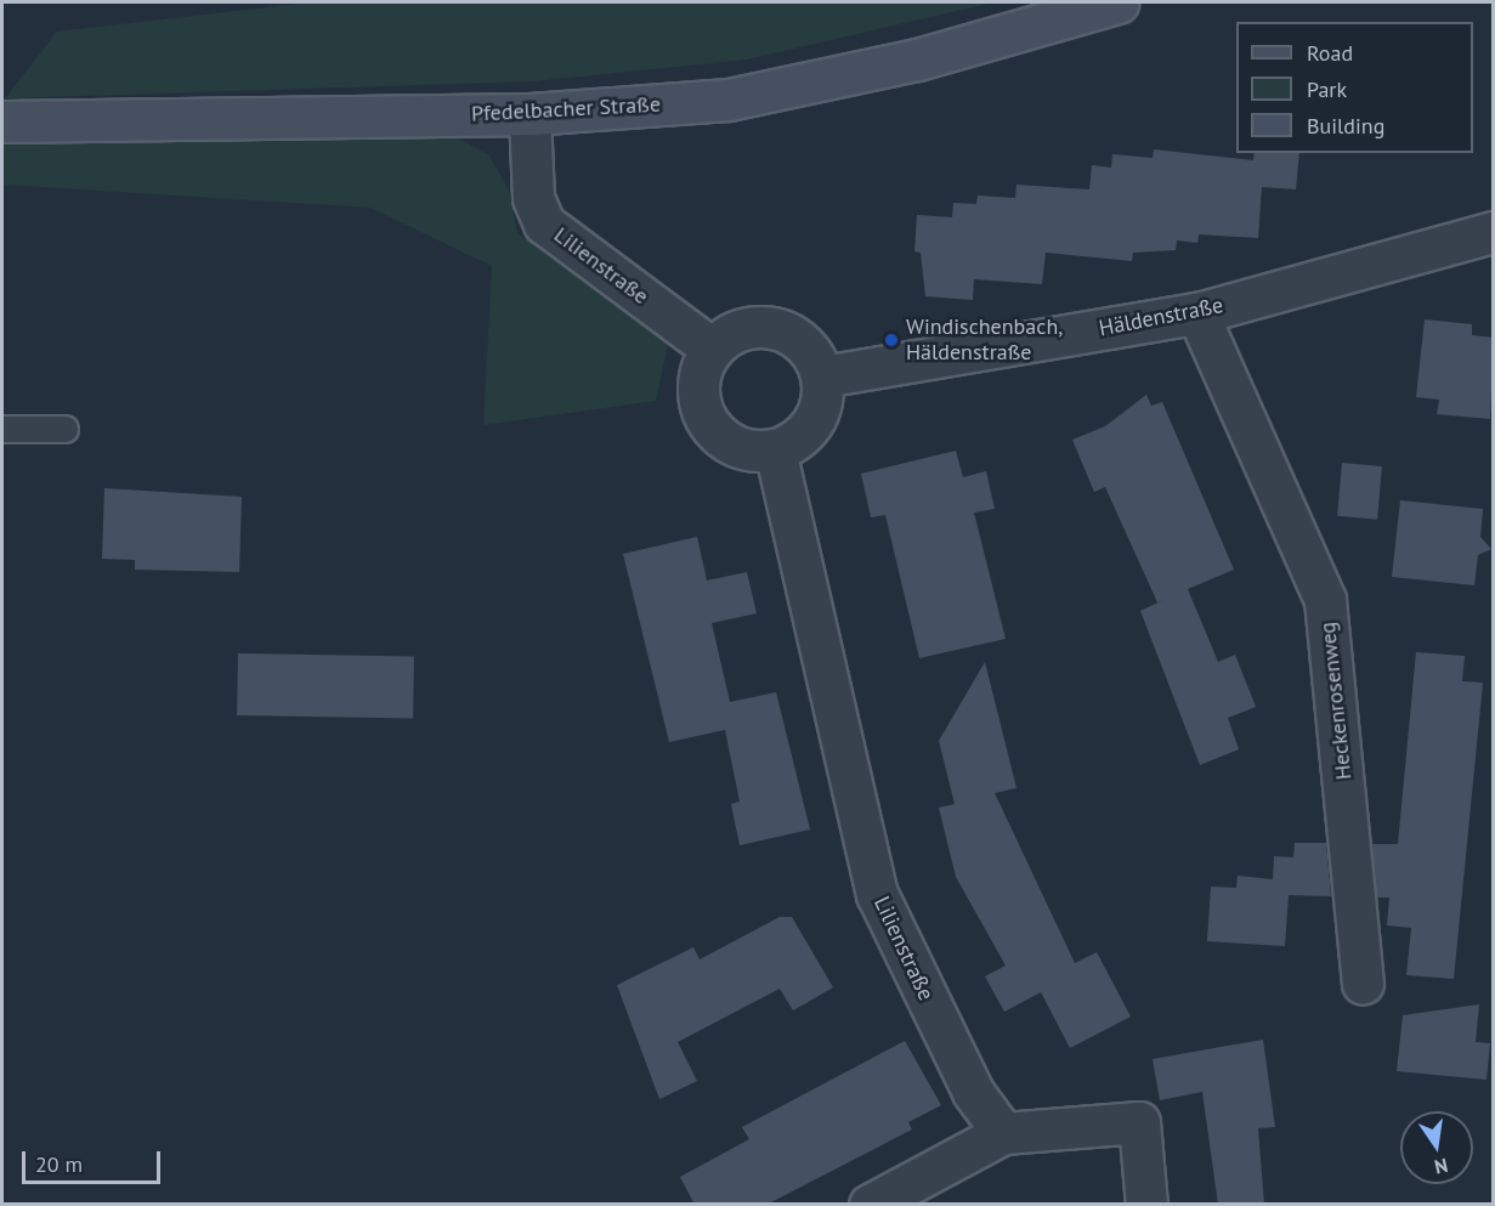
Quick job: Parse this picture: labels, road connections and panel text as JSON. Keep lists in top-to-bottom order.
{
  "streets": {
    "street": [
      "Pfedelbacher Straße",
      "Lilienstraße",
      "Häldenstraße",
      "Heckenrosenweg"
    ]
  },
  "crossings": [
    ["Pfedelbacher Straße", "Lilienstraße"],
    ["Lilienstraße", "Häldenstraße"],
    ["Häldenstraße", "Heckenrosenweg"]
  ],
  "places": ["Windischenbach, Häldenstraße"],
  "legend": ["Road", "Park", "Building"],
  "scale_bar": "20 m",
  "north": "bottom"
}
